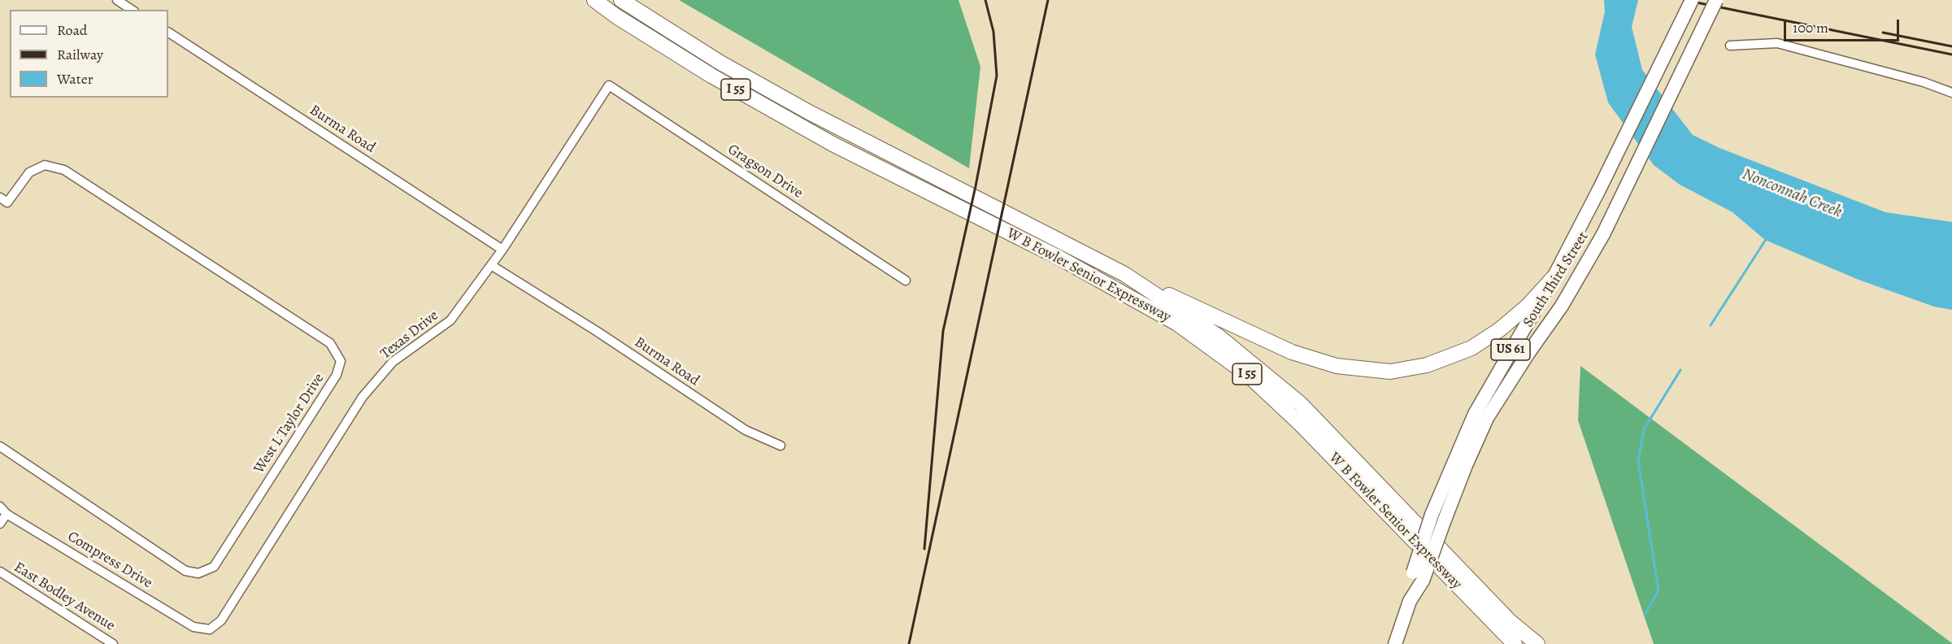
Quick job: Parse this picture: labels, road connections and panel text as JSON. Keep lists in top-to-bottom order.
{
  "streets": {
    "highway": ["I 55", "W B Fowler Senior Expressway"],
    "main road": ["South Third Street", "US 61"],
    "street": [
      "Burma Road",
      "Gragson Drive",
      "Texas Drive",
      "West L Taylor Drive",
      "Compress Drive",
      "East Bodley Avenue"
    ]
  },
  "crossings": [
    ["Burma Road", "Texas Drive"],
    ["Gragson Drive", "Texas Drive"],
    ["Texas Drive", "Compress Drive"]
  ],
  "water": ["Nonconnah Creek"],
  "legend": ["Road", "Railway", "Water"],
  "scale_bar": "100 m"
}
